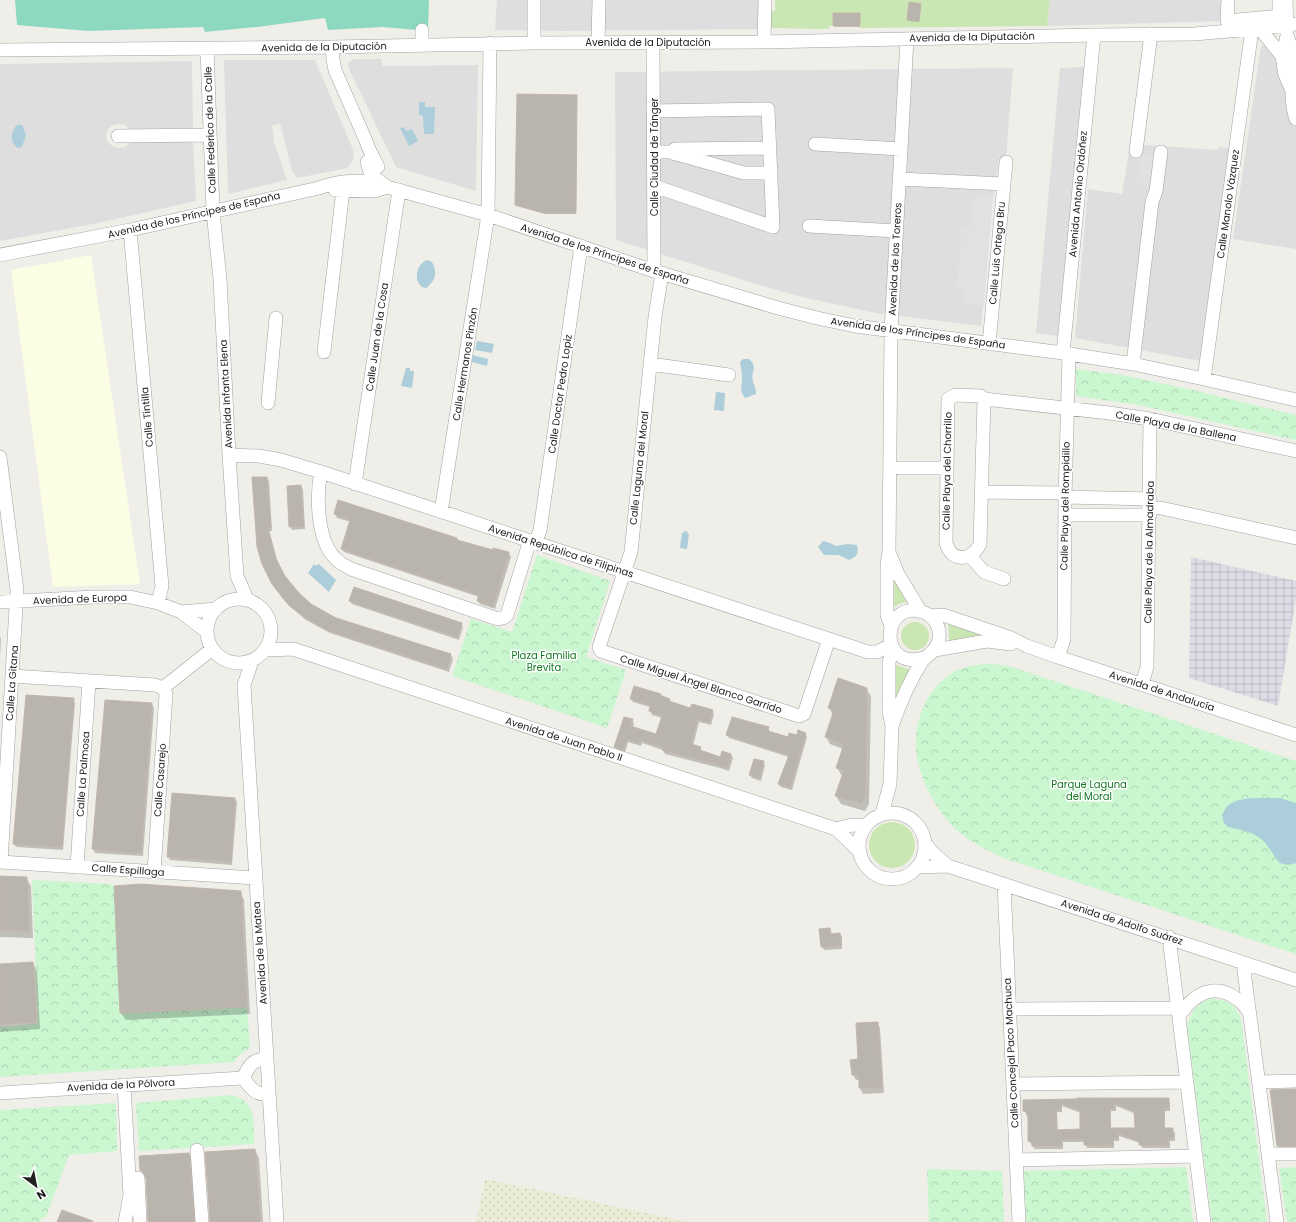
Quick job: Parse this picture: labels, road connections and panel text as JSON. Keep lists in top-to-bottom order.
{
  "streets": {
    "street": [
      "Avenida de la Diputación",
      "Calle Federico de la Calle",
      "Calle Ciudad de Tánger",
      "Avenida Antonio Ordóñez",
      "Calle Manolo Vázquez",
      "Avenida de los Príncipes de España",
      "Calle Luis Ortega Bru",
      "Avenida de los Toreros",
      "Calle Juan de la Cosa",
      "Calle Hermanos Pinzón",
      "Avenida Infanta Elena",
      "Calle Doctor Pedro Lopiz",
      "Calle Tintilla",
      "Calle Playa de la Ballena",
      "Calle Laguna del Moral",
      "Calle Playa del Chorrillo",
      "Calle Playa del Rompidillo",
      "Avenida República de Filipinas",
      "Calle Playa de la Almadraba",
      "Avenida de Europa",
      "Calle La Gitana",
      "Calle Miguel Ángel Blanco Garrido",
      "Avenida de Andalucía",
      "Avenida de Juan Pablo II",
      "Calle La Palmosa",
      "Calle Casarejo",
      "Calle Espillaga",
      "Avenida de Adolfo Suárez",
      "Avenida de la Matea",
      "Calle Concejal Paco Machuca",
      "Avenida de la Pólvora"
    ]
  },
  "crossings": [
    ["Avenida de la Diputación", "Calle Federico de la Calle"],
    ["Avenida de la Diputación", "Calle Ciudad de Tánger"],
    ["Avenida de la Diputación", "Avenida Antonio Ordóñez"],
    ["Avenida de la Diputación", "Calle Manolo Vázquez"],
    ["Avenida de la Diputación", "Avenida de los Toreros"],
    ["Avenida de la Diputación", "Calle Juan de la Cosa"],
    ["Avenida de la Diputación", "Calle Hermanos Pinzón"],
    ["Calle Federico de la Calle", "Avenida de los Príncipes de España"],
    ["Calle Federico de la Calle", "Avenida Infanta Elena"],
    ["Calle Ciudad de Tánger", "Avenida de los Príncipes de España"],
    ["Calle Ciudad de Tánger", "Calle Laguna del Moral"],
    ["Avenida Antonio Ordóñez", "Avenida de los Príncipes de España"],
    ["Avenida Antonio Ordóñez", "Calle Playa del Rompidillo"],
    ["Calle Manolo Vázquez", "Avenida de los Príncipes de España"],
    ["Avenida de los Príncipes de España", "Calle Luis Ortega Bru"],
    ["Avenida de los Príncipes de España", "Avenida de los Toreros"],
    ["Avenida de los Príncipes de España", "Calle Juan de la Cosa"],
    ["Avenida de los Príncipes de España", "Calle Hermanos Pinzón"],
    ["Avenida de los Príncipes de España", "Avenida Infanta Elena"],
    ["Avenida de los Príncipes de España", "Calle Doctor Pedro Lopiz"],
    ["Avenida de los Príncipes de España", "Calle Tintilla"],
    ["Avenida de los Príncipes de España", "Calle Laguna del Moral"],
    ["Avenida de los Príncipes de España", "Calle Playa del Rompidillo"],
    ["Avenida de los Toreros", "Avenida República de Filipinas"],
    ["Avenida de los Toreros", "Avenida de Andalucía"],
    ["Calle Juan de la Cosa", "Avenida República de Filipinas"],
    ["Calle Hermanos Pinzón", "Avenida República de Filipinas"],
    ["Avenida Infanta Elena", "Avenida República de Filipinas"],
    ["Avenida Infanta Elena", "Avenida de Europa"],
    ["Avenida Infanta Elena", "Avenida de Juan Pablo II"],
    ["Avenida Infanta Elena", "Avenida de la Matea"],
    ["Calle Doctor Pedro Lopiz", "Avenida República de Filipinas"],
    ["Calle Tintilla", "Avenida de Europa"],
    ["Calle Playa de la Ballena", "Calle Playa del Chorrillo"],
    ["Calle Playa de la Ballena", "Calle Playa del Rompidillo"],
    ["Calle Playa de la Ballena", "Calle Playa de la Almadraba"],
    ["Calle Laguna del Moral", "Avenida República de Filipinas"],
    ["Calle Laguna del Moral", "Calle Miguel Ángel Blanco Garrido"],
    ["Calle Playa del Rompidillo", "Avenida de Andalucía"],
    ["Avenida República de Filipinas", "Calle Miguel Ángel Blanco Garrido"],
    ["Avenida República de Filipinas", "Avenida de Andalucía"],
    ["Calle Playa de la Almadraba", "Avenida de Andalucía"],
    ["Avenida de Europa", "Calle La Gitana"],
    ["Avenida de Europa", "Avenida de Juan Pablo II"],
    ["Avenida de Europa", "Avenida de la Matea"],
    ["Calle La Gitana", "Calle Espillaga"],
    ["Avenida de Juan Pablo II", "Avenida de Adolfo Suárez"],
    ["Avenida de Juan Pablo II", "Avenida de la Matea"],
    ["Calle La Palmosa", "Calle Espillaga"],
    ["Calle Casarejo", "Calle Espillaga"],
    ["Calle Espillaga", "Avenida de la Matea"],
    ["Avenida de Adolfo Suárez", "Calle Concejal Paco Machuca"]
  ],
  "parks": ["Plaza Familia Brevita", "Parque Laguna del Moral"],
  "north": "bottom right"
}
